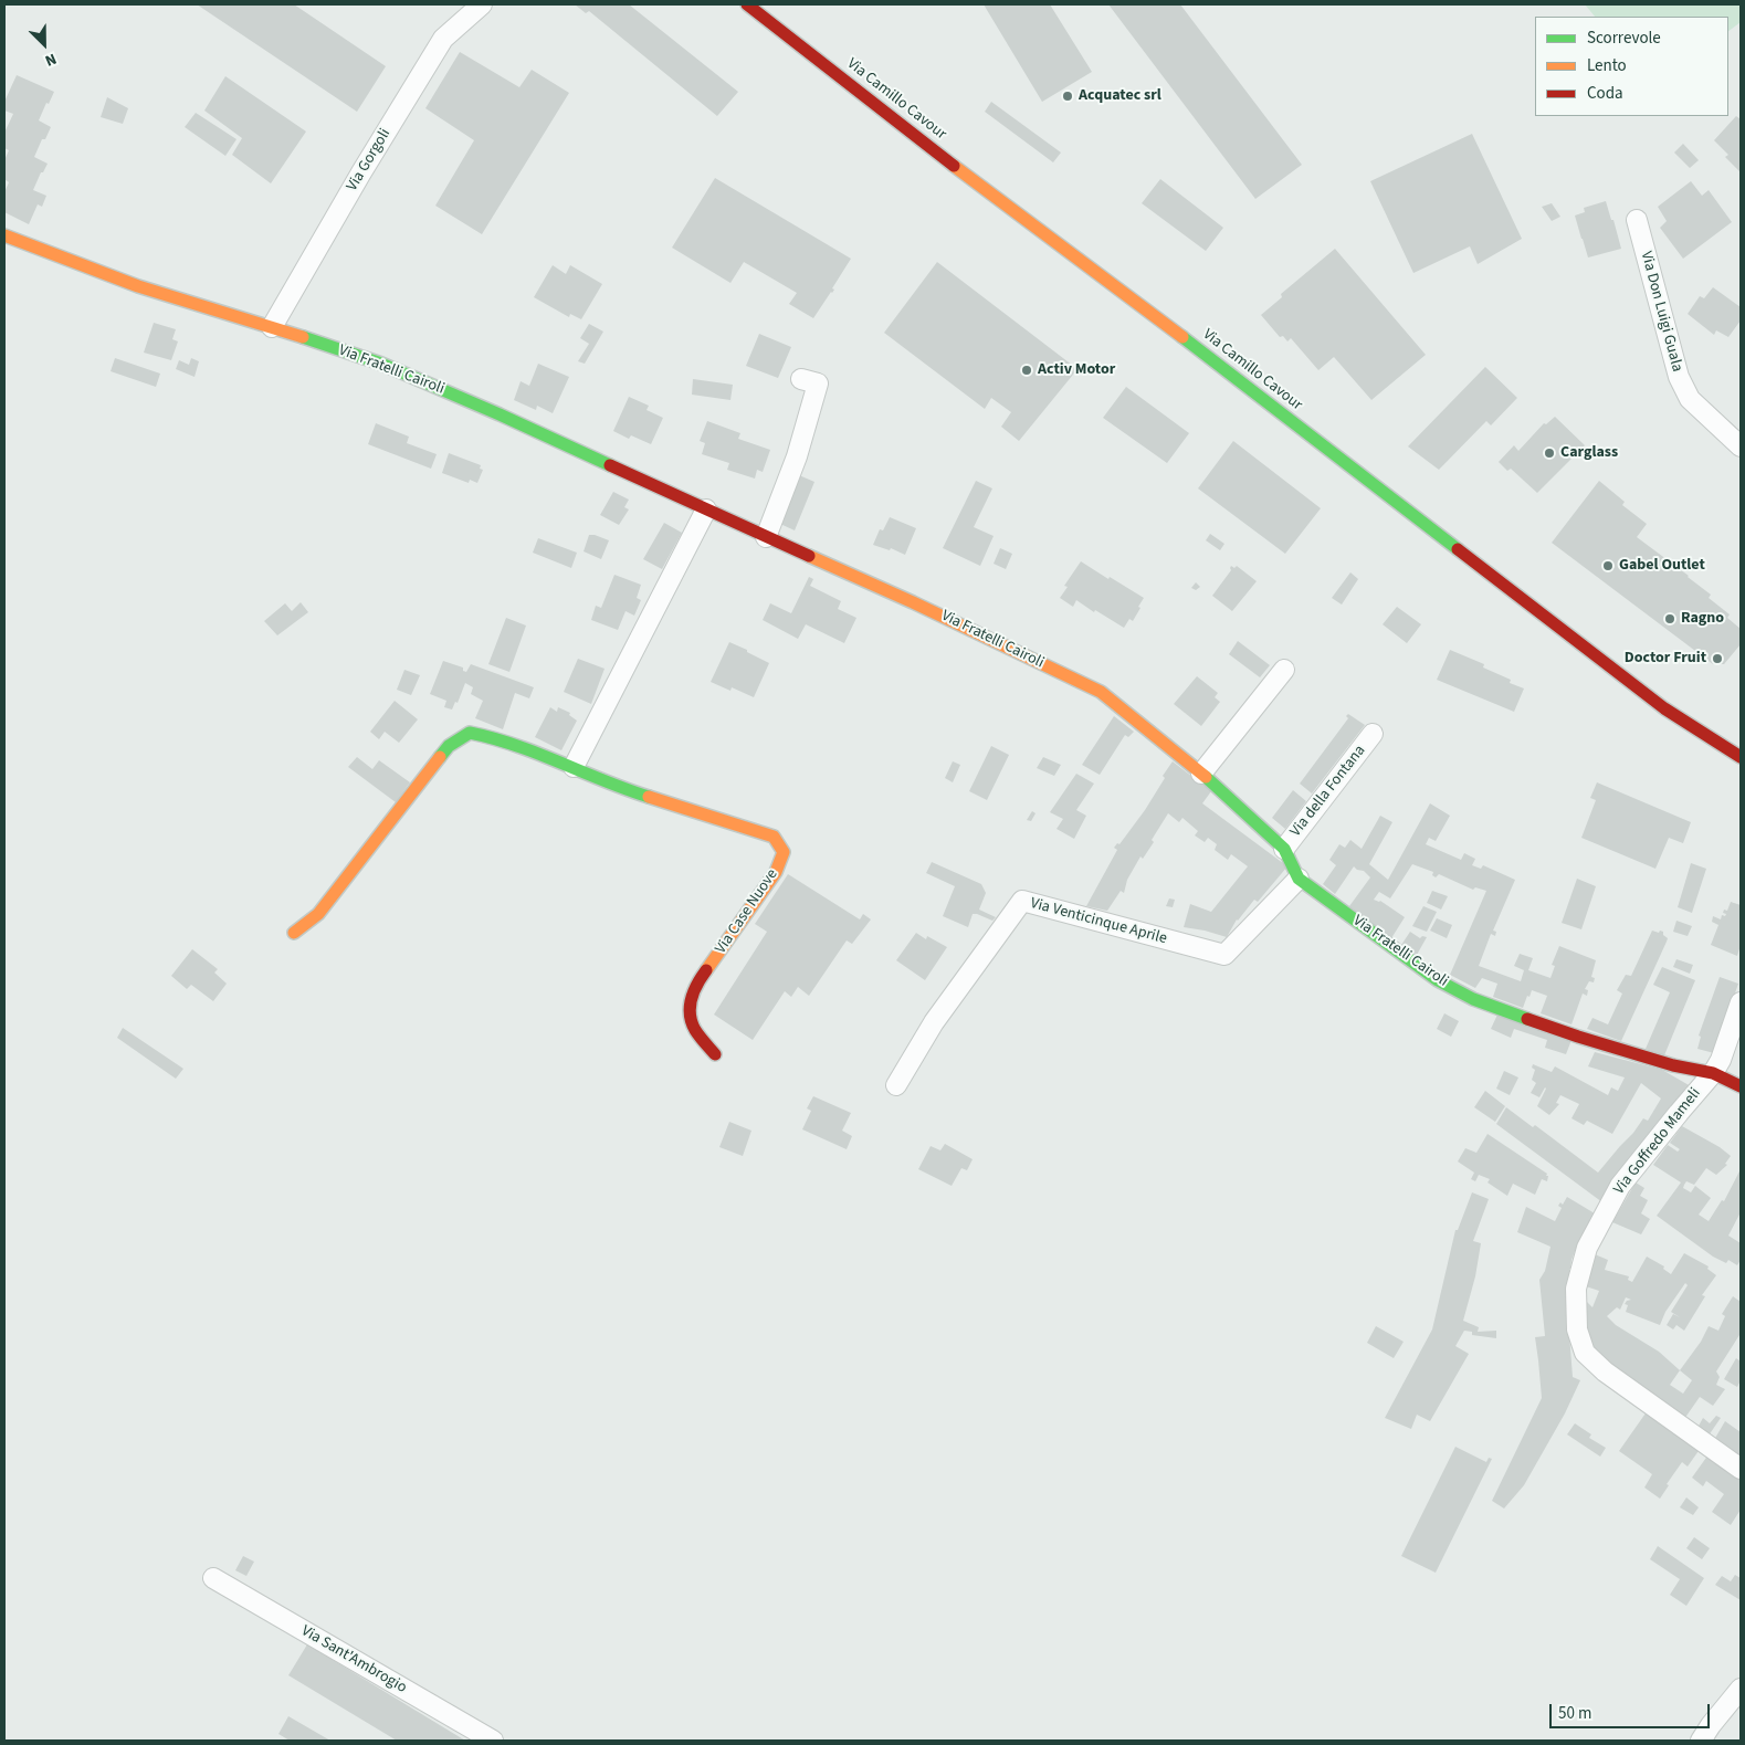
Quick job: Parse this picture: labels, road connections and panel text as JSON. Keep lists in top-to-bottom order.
{
  "streets": {
    "street": [
      "Via Camillo Cavour",
      "Via Gorgoli",
      "Via Don Luigi Guala",
      "Via Fratelli Cairoli",
      "Via della Fontana",
      "Via Case Nuove",
      "Via Venticinque Aprile",
      "Via Goffredo Mameli",
      "Via Sant'Ambrogio"
    ]
  },
  "crossings": [
    ["Via Gorgoli", "Via Fratelli Cairoli"],
    ["Via Fratelli Cairoli", "Via della Fontana"],
    ["Via Fratelli Cairoli", "Via Venticinque Aprile"],
    ["Via Fratelli Cairoli", "Via Goffredo Mameli"]
  ],
  "places": [
    "Acquatec srl",
    "Activ Motor",
    "Carglass",
    "Gabel Outlet",
    "Ragno",
    "Doctor Fruit"
  ],
  "legend": ["Scorrevole", "Lento", "Coda"],
  "scale_bar": "50 m",
  "north": "bottom right"
}
